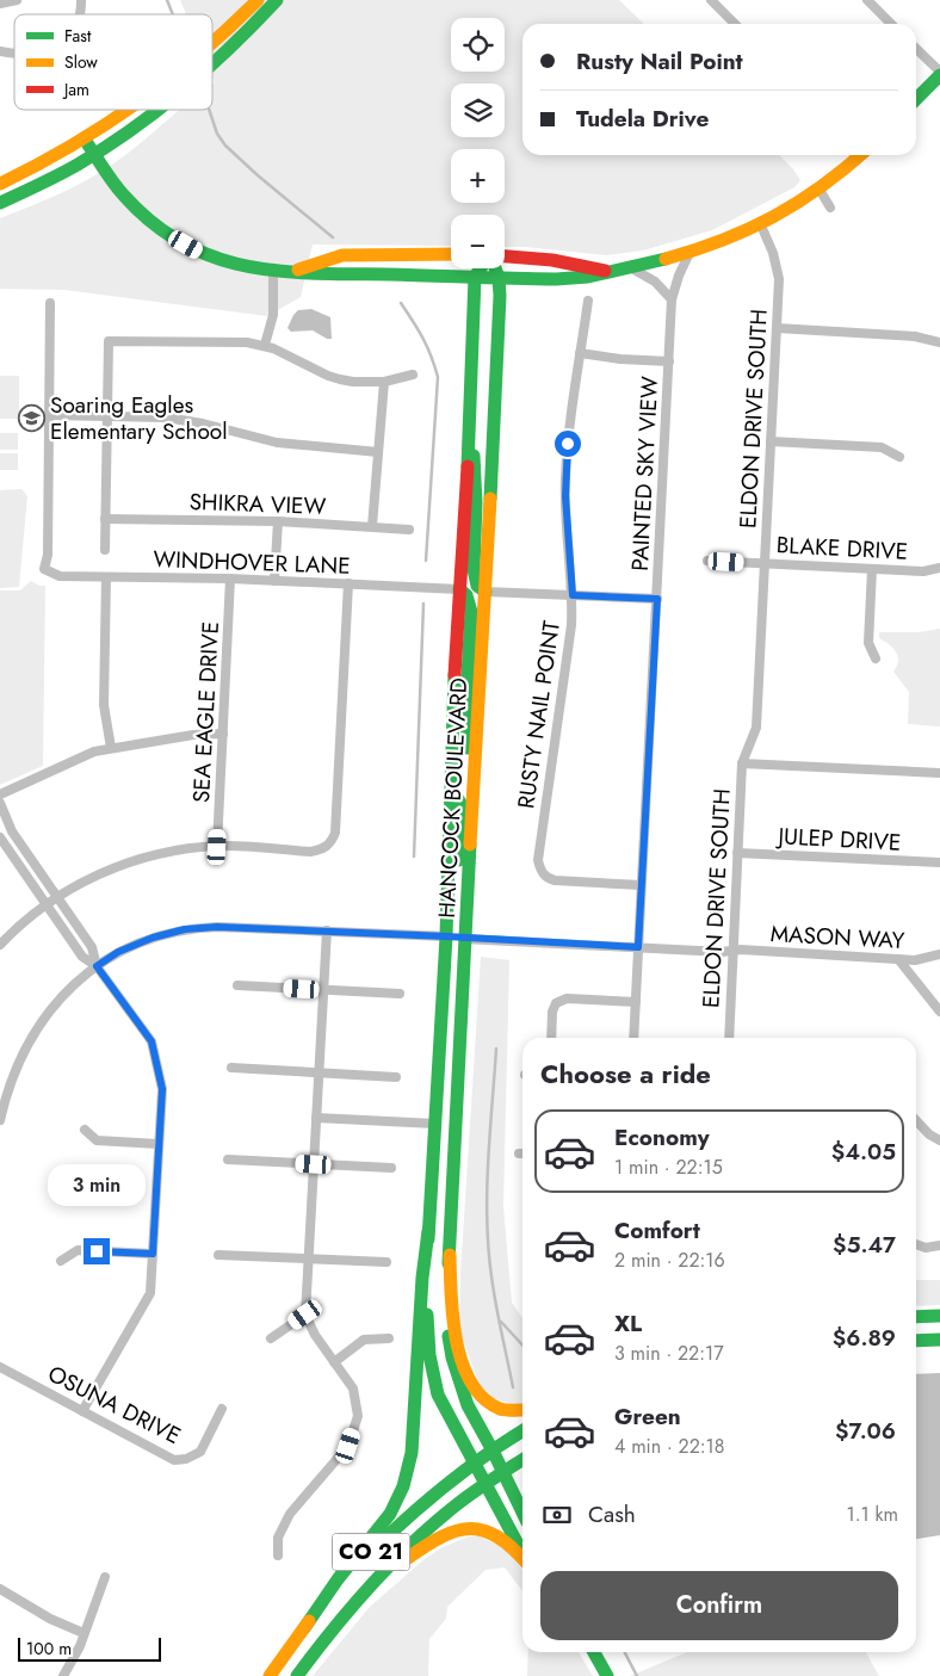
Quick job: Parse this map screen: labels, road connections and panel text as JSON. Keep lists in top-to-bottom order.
{
  "streets": {
    "main road": ["HANCOCK BOULEVARD", "CO 21"],
    "street": [
      "ELDON DRIVE SOUTH",
      "PAINTED SKY VIEW",
      "SHIKRA VIEW",
      "BLAKE DRIVE",
      "WINDHOVER LANE",
      "SEA EAGLE DRIVE",
      "RUSTY NAIL POINT",
      "JULEP DRIVE",
      "MASON WAY",
      "OSUNA DRIVE"
    ]
  },
  "crossings": [
    ["ELDON DRIVE SOUTH", "BLAKE DRIVE"],
    ["ELDON DRIVE SOUTH", "JULEP DRIVE"],
    ["ELDON DRIVE SOUTH", "MASON WAY"],
    ["PAINTED SKY VIEW", "RUSTY NAIL POINT"],
    ["PAINTED SKY VIEW", "MASON WAY"],
    ["WINDHOVER LANE", "SEA EAGLE DRIVE"],
    ["WINDHOVER LANE", "HANCOCK BOULEVARD"],
    ["HANCOCK BOULEVARD", "MASON WAY"],
    ["HANCOCK BOULEVARD", "CO 21"]
  ],
  "places": {
    "school or university": ["Soaring Eagles Elementary School"]
  },
  "legend": ["Fast", "Slow", "Jam"],
  "scale_bar": "100 m",
  "page": {
    "map_buttons": ["+", "−"],
    "banner": ["Rusty Nail Point", "Tudela Drive"],
    "heading": "Choose a ride",
    "list": [
      {
        "name": "Economy",
        "note": "1 min · 22:15",
        "value": "$4.05"
      },
      {
        "name": "Comfort",
        "note": "2 min · 22:16",
        "value": "$5.47"
      },
      {
        "name": "XL",
        "note": "3 min · 22:17",
        "value": "$6.89"
      },
      {
        "name": "Green",
        "note": "4 min · 22:18",
        "value": "$7.06"
      }
    ],
    "bubble": "3 min",
    "pay": ["Cash", "1.1 km"],
    "buttons": "Confirm",
    "scale": "100 m"
  }
}
